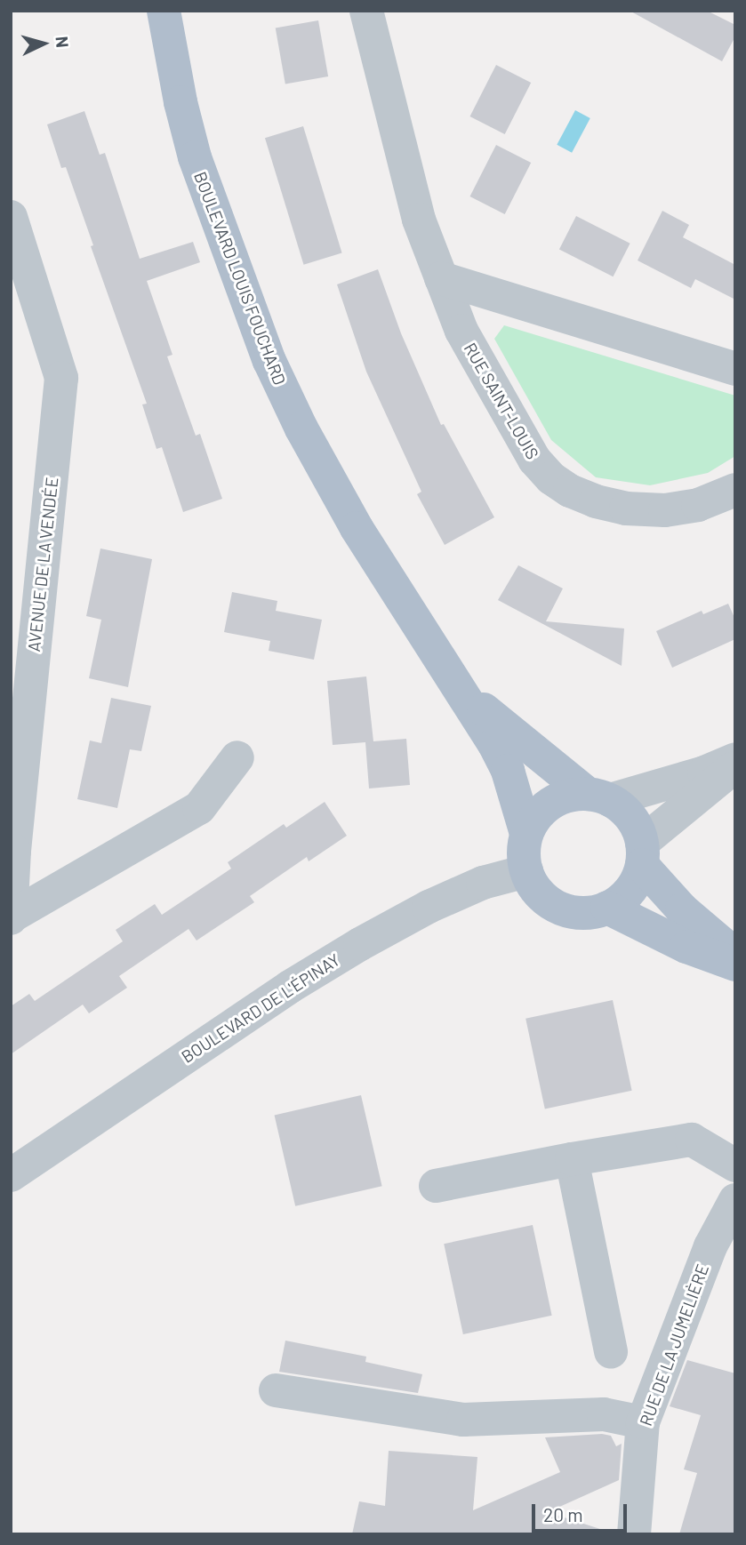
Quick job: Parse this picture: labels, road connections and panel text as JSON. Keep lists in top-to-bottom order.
{
  "streets": {
    "main road": ["BOULEVARD LOUIS FOUCHARD"],
    "street": [
      "RUE SAINT-LOUIS",
      "AVENUE DE LA VENDÉE",
      "BOULEVARD DE L'ÉPINAY",
      "RUE DE LA JUMELIÈRE"
    ]
  },
  "crossings": [
    ["BOULEVARD LOUIS FOUCHARD", "BOULEVARD DE L'ÉPINAY"]
  ],
  "scale_bar": "20 m",
  "north": "right"
}
